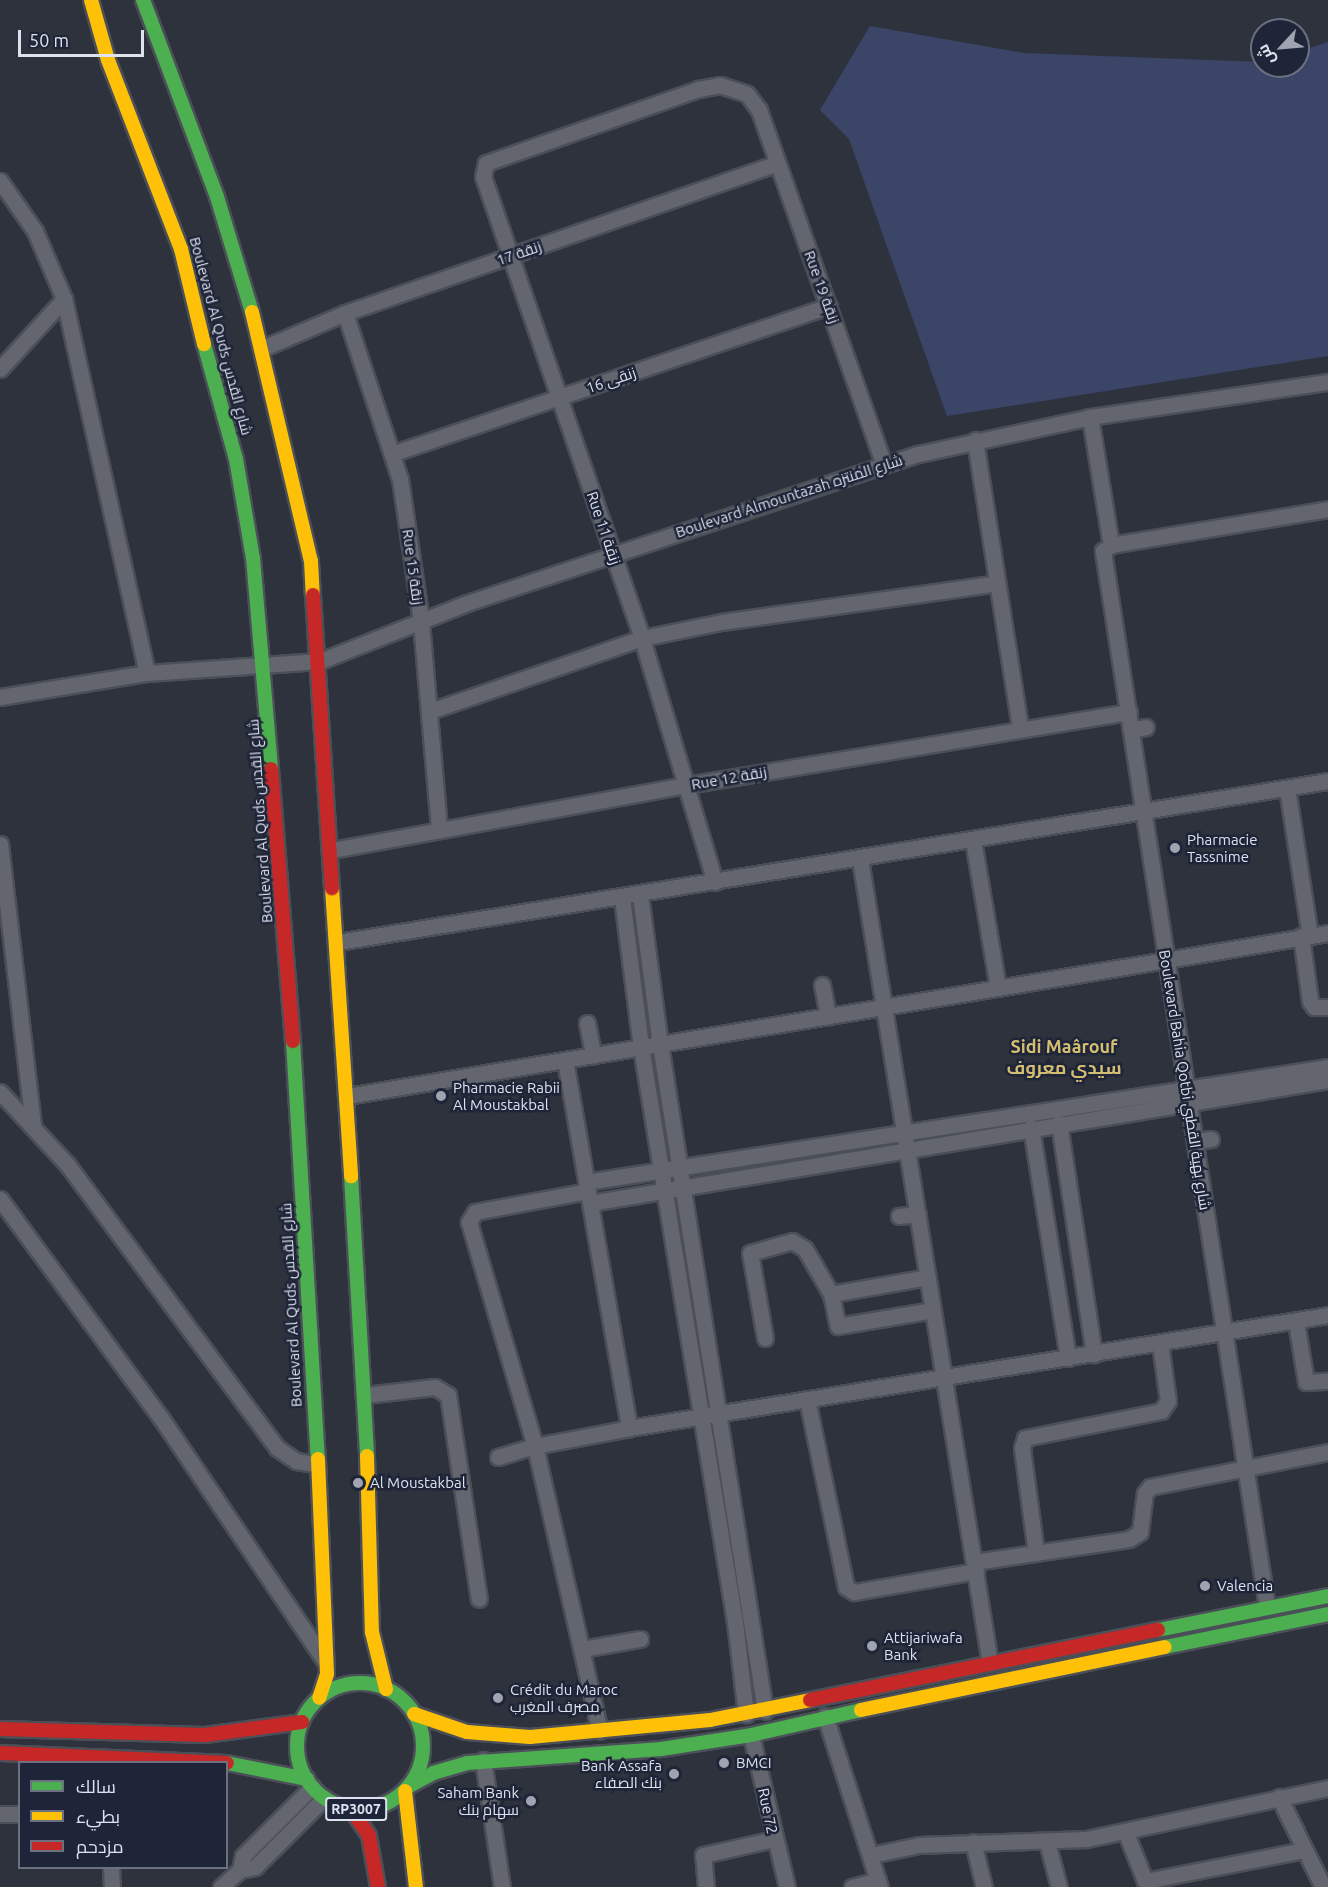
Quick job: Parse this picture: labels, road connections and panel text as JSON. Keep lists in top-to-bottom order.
{
  "streets": {
    "main road": ["Boulevard Al Quds شارع القدس", "RP3007"],
    "street": [
      "زنقة 17",
      "Rue 19 زنقة",
      "زنقى 16",
      "Boulevard Almountazah شارع المنتزه",
      "Rue 11 زنقة",
      "Rue 15 زنقة",
      "Rue 12 زنقة",
      "Boulevard Bahia Qotbi شارع بهية القطبي",
      "Rue 72"
    ]
  },
  "crossings": [
    ["زنقة 17", "Rue 19 زنقة"],
    ["زنقة 17", "Rue 11 زنقة"],
    ["زنقة 17", "Rue 15 زنقة"],
    ["Rue 19 زنقة", "زنقى 16"],
    ["Rue 19 زنقة", "Boulevard Almountazah شارع المنتزه"],
    ["Rue 19 زنقة", "Rue 11 زنقة"],
    ["Boulevard Al Quds شارع القدس", "Boulevard Almountazah شارع المنتزه"],
    ["Boulevard Al Quds شارع القدس", "RP3007"],
    ["زنقى 16", "Rue 11 زنقة"],
    ["زنقى 16", "Rue 15 زنقة"],
    ["Boulevard Almountazah شارع المنتزه", "Rue 11 زنقة"],
    ["Boulevard Almountazah شارع المنتزه", "Rue 15 زنقة"],
    ["Boulevard Almountazah شارع المنتزه", "Boulevard Bahia Qotbi شارع بهية القطبي"],
    ["Rue 11 زنقة", "Rue 12 زنقة"],
    ["Rue 15 زنقة", "Rue 12 زنقة"],
    ["Rue 12 زنقة", "Boulevard Bahia Qotbi شارع بهية القطبي"],
    ["RP3007", "Rue 72"]
  ],
  "districts": ["Sidi Maârouf سيدي معروف"],
  "places": [
    "Pharmacie Tassnime",
    "Pharmacie Rabii Al Moustakbal",
    "Al Moustakbal",
    "Valencia",
    "Attijariwafa Bank",
    "Crédit du Maroc مصرف المغرب",
    "BMCI",
    "Bank Assafa بنك الصفاء",
    "Saham Bank سهام بنك"
  ],
  "legend": ["سالك", "بطيء", "مزدحم"],
  "scale_bar": "50 m",
  "north": "bottom left"
}
